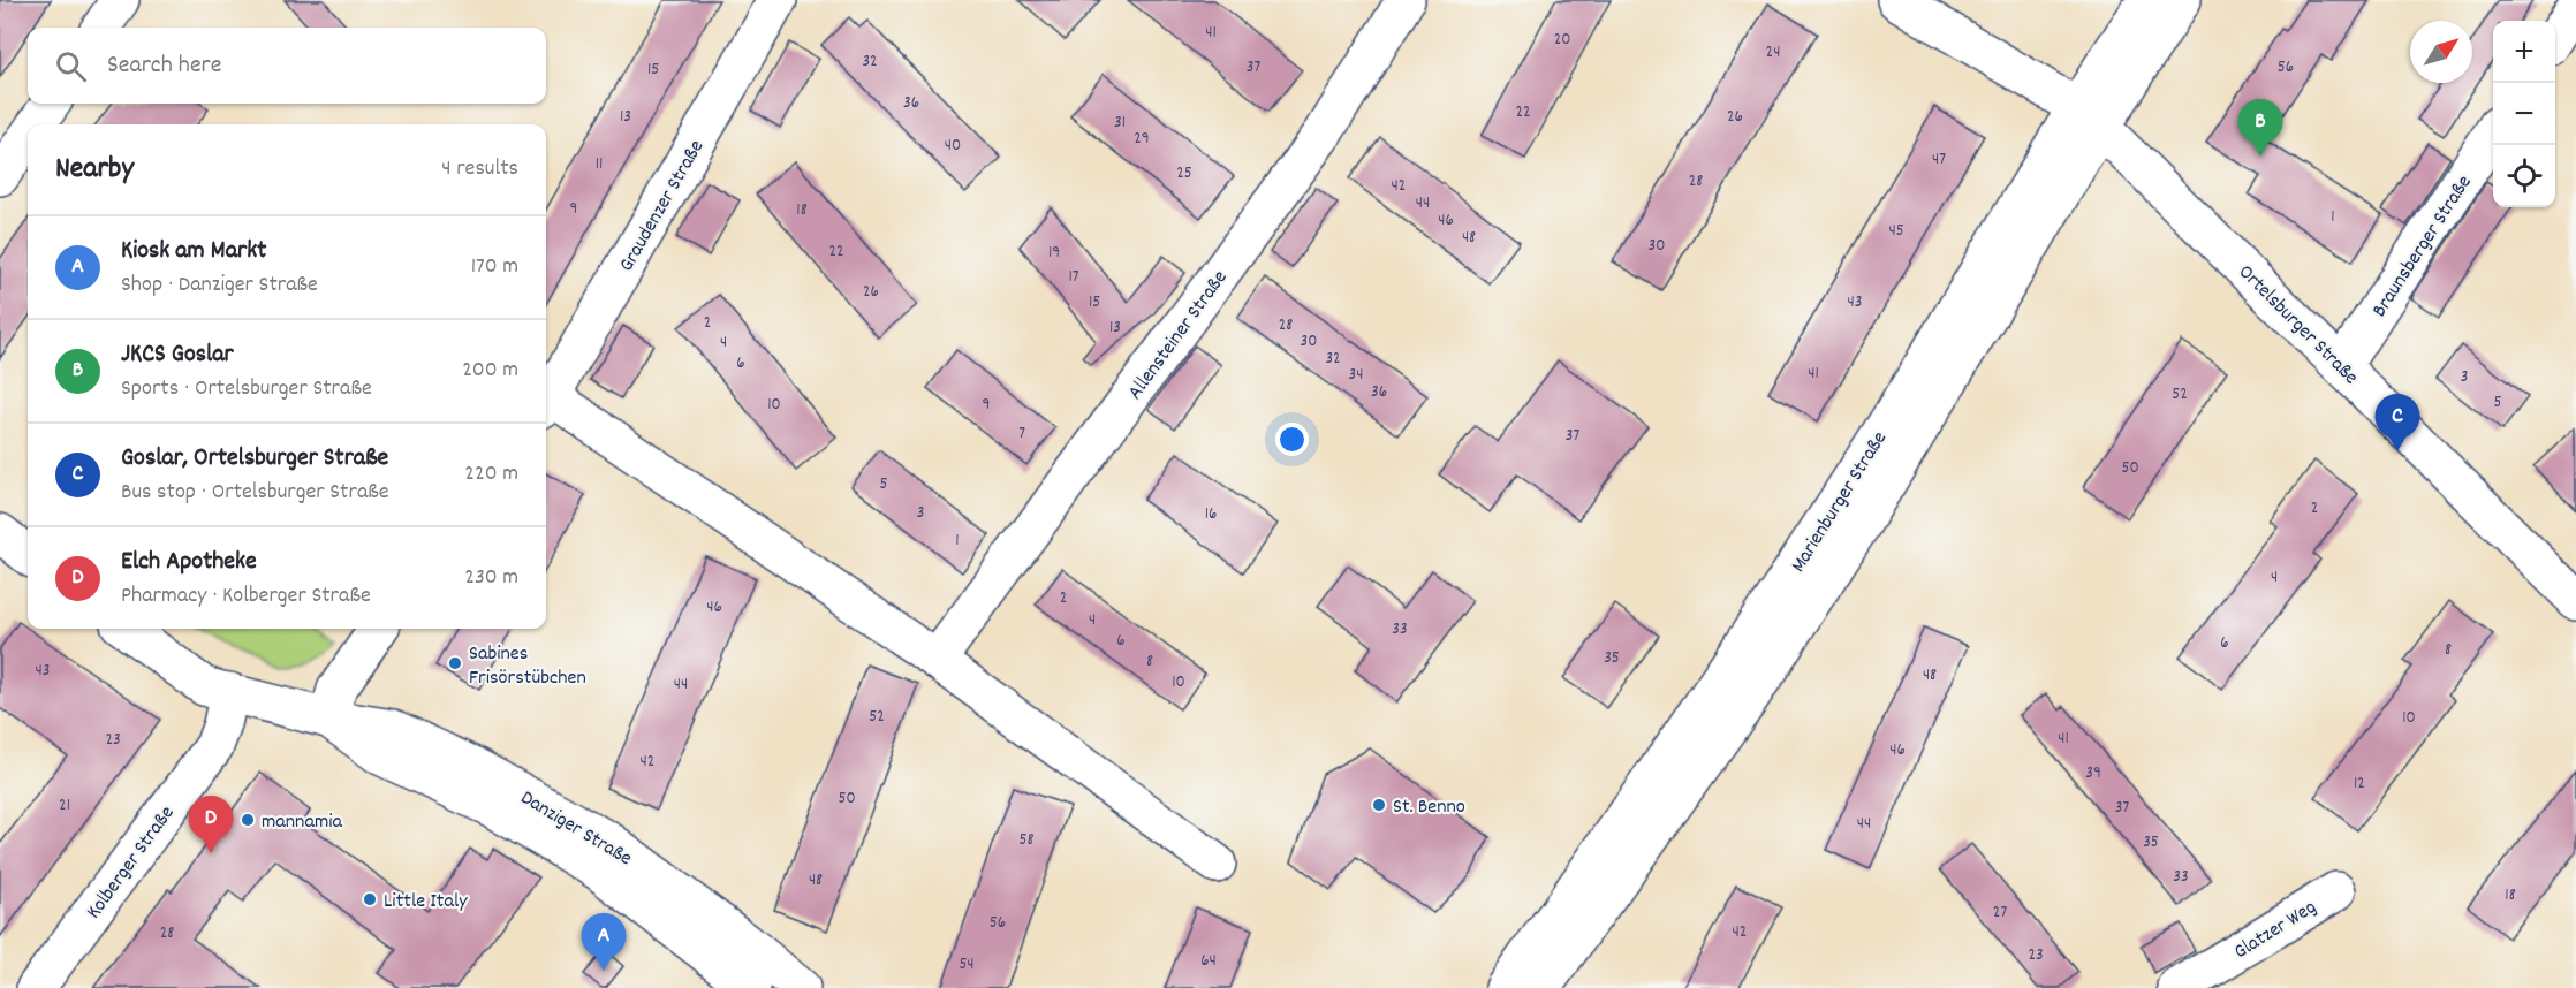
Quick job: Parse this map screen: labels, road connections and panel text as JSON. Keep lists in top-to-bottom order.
{
  "streets": {
    "street": [
      "Graudenzer Straße",
      "Braunsberger Straße",
      "Ortelsburger Straße",
      "Allensteiner Straße",
      "Marienburger Straße",
      "Danziger Straße",
      "Kolberger Straße",
      "Glatzer Weg"
    ]
  },
  "crossings": [
    ["Braunsberger Straße", "Ortelsburger Straße"],
    ["Ortelsburger Straße", "Marienburger Straße"],
    ["Danziger Straße", "Kolberger Straße"]
  ],
  "places": [
    "Sabines Frisörstübchen",
    "St. Benno",
    "mannamia",
    "Little Italy"
  ],
  "house_numbers": [
    "41",
    "20",
    "24",
    "32",
    "37",
    "56",
    "15",
    "36",
    "22",
    "13",
    "26",
    "31",
    "29",
    "40",
    "47",
    "11",
    "25",
    "28",
    "42",
    "44",
    "9",
    "18",
    "1",
    "46",
    "45",
    "48",
    "30",
    "22",
    "19",
    "17",
    "26",
    "15",
    "43",
    "2",
    "28",
    "13",
    "30",
    "4",
    "32",
    "6",
    "41",
    "34",
    "3",
    "36",
    "52",
    "5",
    "10",
    "9",
    "7",
    "37",
    "50",
    "5",
    "2",
    "3",
    "16",
    "1",
    "4",
    "2",
    "46",
    "4",
    "33",
    "6",
    "6",
    "8",
    "35",
    "8",
    "43",
    "48",
    "10",
    "44",
    "52",
    "10",
    "41",
    "23",
    "46",
    "42",
    "39",
    "12",
    "50",
    "21",
    "37",
    "44",
    "58",
    "35",
    "33",
    "48",
    "18",
    "27",
    "56",
    "42",
    "28",
    "23",
    "64",
    "54"
  ],
  "north": "top right",
  "page": {
    "map_buttons": ["+", "−"],
    "search": "Search here",
    "pins": [
      "B",
      "C",
      "D",
      "A"
    ],
    "heading": ["Nearby", "4 results"],
    "list": [
      {
        "mark": "A",
        "name": "Kiosk am Markt",
        "note": "Shop · Danziger Straße",
        "value": "170 m"
      },
      {
        "mark": "B",
        "name": "JKCS Goslar",
        "note": "Sports · Ortelsburger Straße",
        "value": "200 m"
      },
      {
        "mark": "C",
        "name": "Goslar, Ortelsburger Straße",
        "note": "Bus stop · Ortelsburger Straße",
        "value": "220 m"
      },
      {
        "mark": "D",
        "name": "Elch Apotheke",
        "note": "Pharmacy · Kolberger Straße",
        "value": "230 m"
      }
    ]
  }
}
